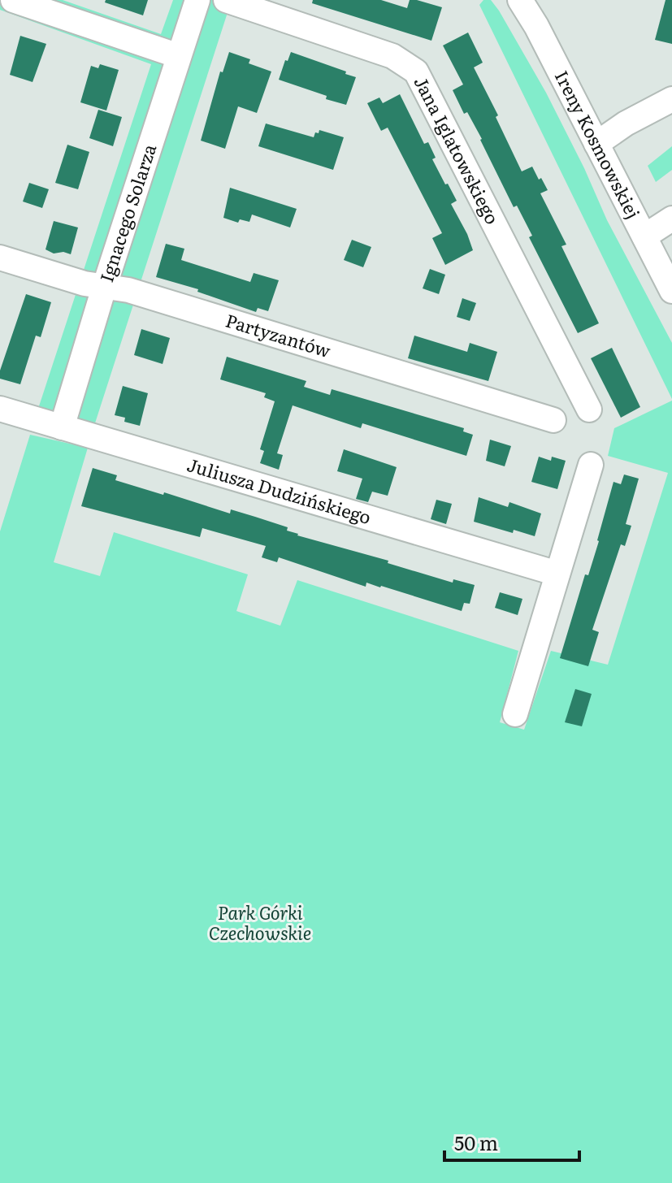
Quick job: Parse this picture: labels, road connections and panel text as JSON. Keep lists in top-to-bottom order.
{
  "streets": {
    "street": [
      "Ireny Kosmowskiej",
      "Jana Iglatowskiego",
      "Ignacego Solarza",
      "Partyzantów",
      "Juliusza Dudzińskiego"
    ]
  },
  "crossings": [
    ["Ignacego Solarza", "Partyzantów"],
    ["Ignacego Solarza", "Juliusza Dudzińskiego"]
  ],
  "parks": ["Park Górki Czechowskie"],
  "scale_bar": "50 m"
}
